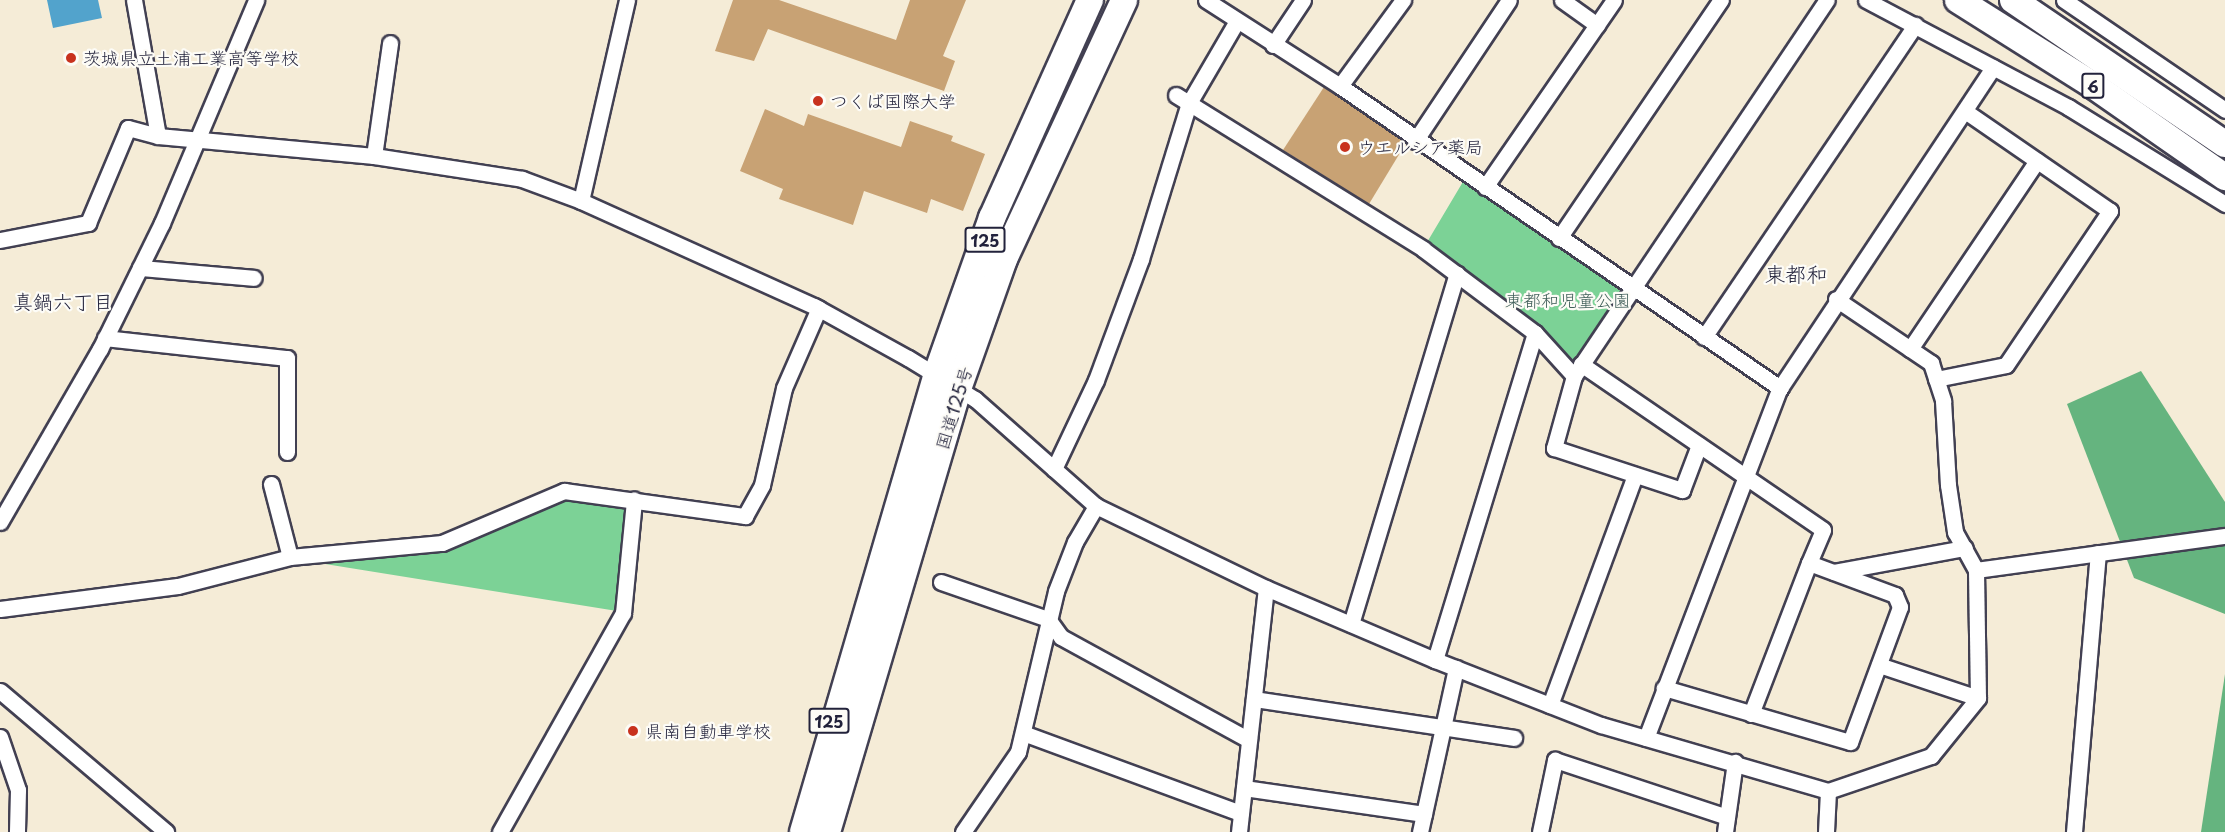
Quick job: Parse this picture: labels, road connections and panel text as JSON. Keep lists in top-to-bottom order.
{
  "streets": {
    "highway": ["6", "125", "国道125号"]
  },
  "crossings": [
    ["125", "国道125号"]
  ],
  "districts": ["東都和", "真鍋六丁目"],
  "parks": ["東都和児童公園"],
  "places": [
    "茨城県立土浦工業高等学校",
    "つくば国際大学",
    "ウエルシア薬局",
    "県南自動車学校"
  ]
}
